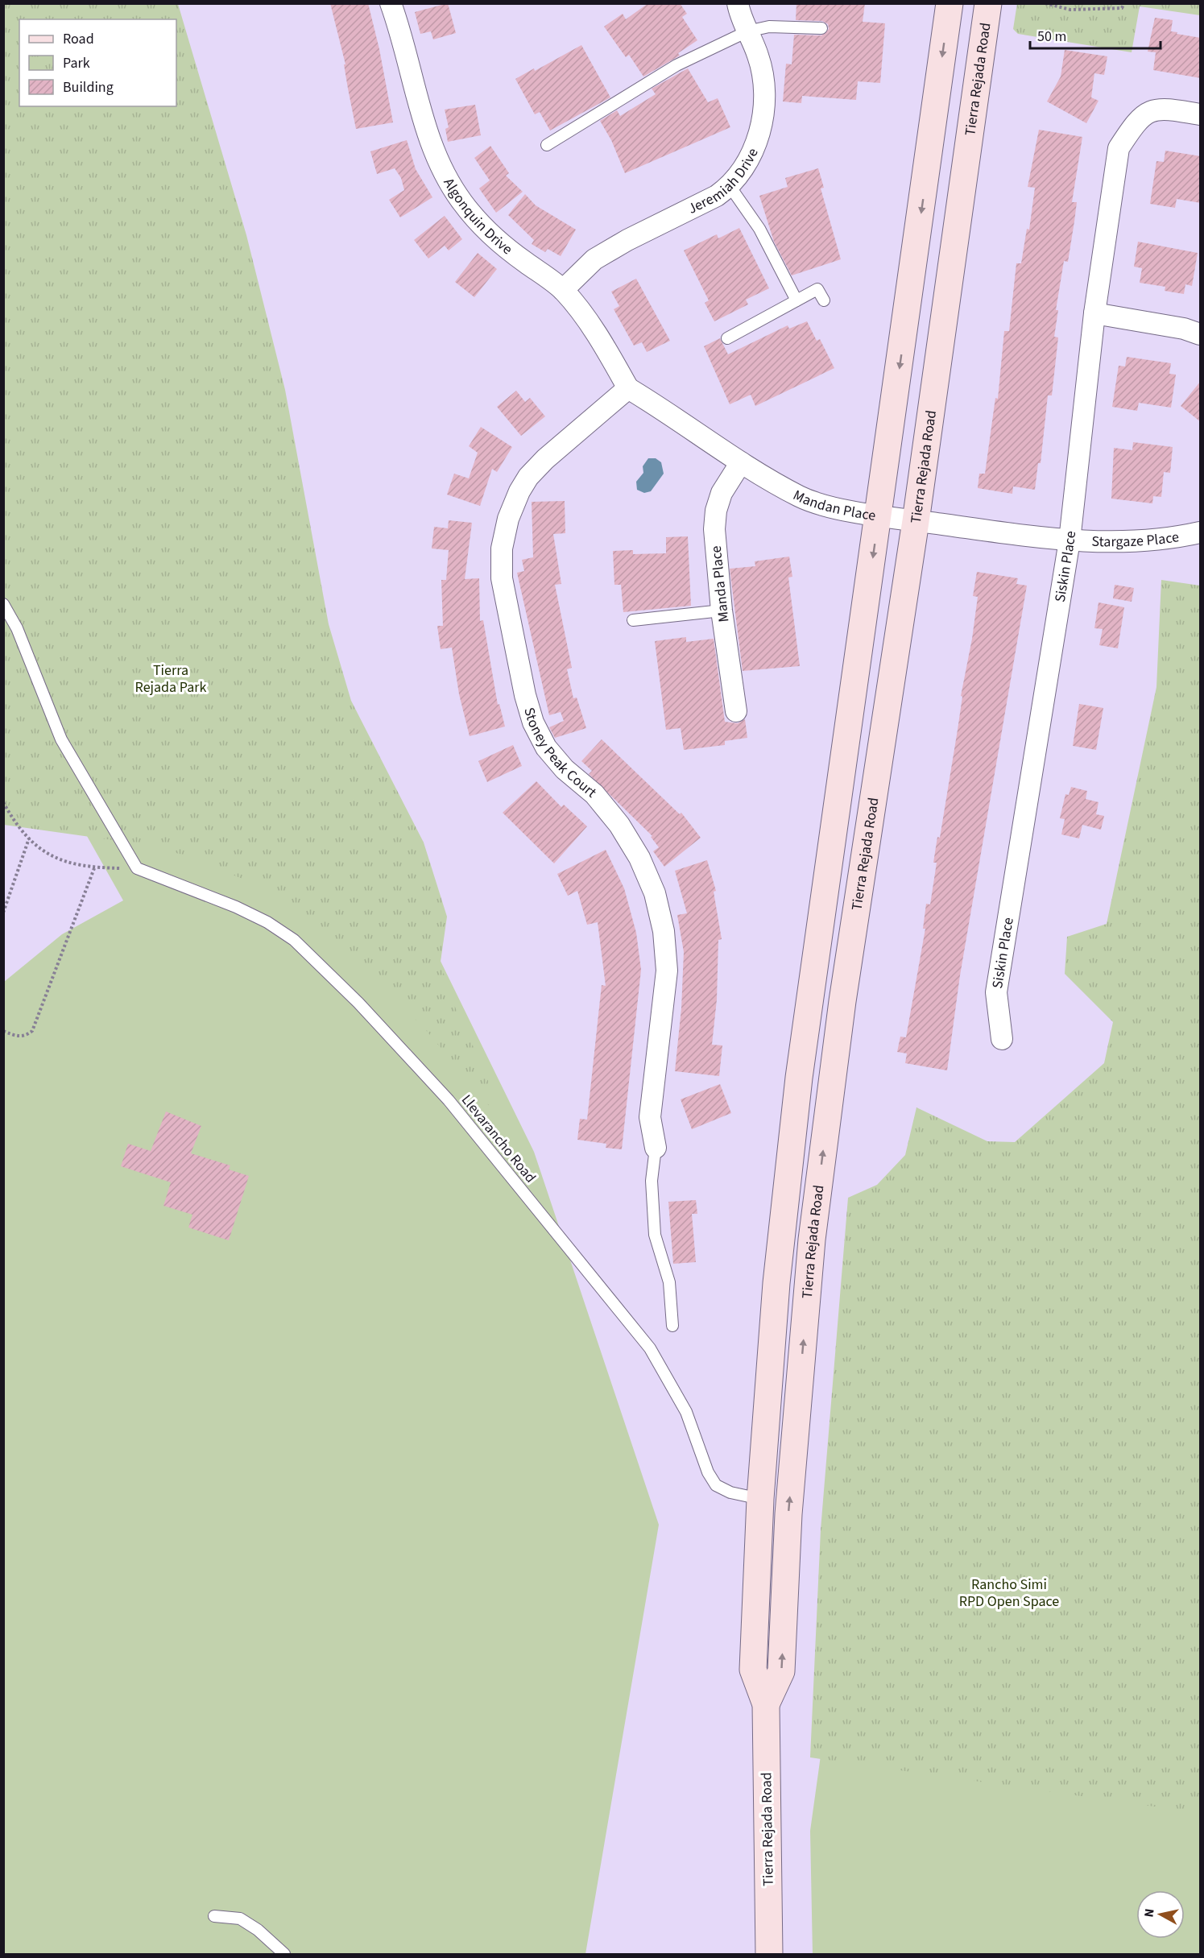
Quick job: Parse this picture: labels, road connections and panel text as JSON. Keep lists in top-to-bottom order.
{
  "streets": {
    "main road": ["Tierra Rejada Road"],
    "street": [
      "Jeremiah Drive",
      "Algonquin Drive",
      "Mandan Place",
      "Stargaze Place",
      "Siskin Place",
      "Manda Place",
      "Stoney Peak Court"
    ],
    "lane": ["Llevarancho Road"]
  },
  "crossings": [
    ["Tierra Rejada Road", "Mandan Place"],
    ["Tierra Rejada Road", "Llevarancho Road"],
    ["Jeremiah Drive", "Algonquin Drive"],
    ["Algonquin Drive", "Mandan Place"],
    ["Algonquin Drive", "Stoney Peak Court"],
    ["Mandan Place", "Stargaze Place"],
    ["Mandan Place", "Siskin Place"],
    ["Mandan Place", "Manda Place"],
    ["Mandan Place", "Stoney Peak Court"],
    ["Stargaze Place", "Siskin Place"]
  ],
  "parks": ["Tierra Rejada Park", "Rancho Simi RPD Open Space"],
  "legend": ["Road", "Park", "Building"],
  "scale_bar": "50 m",
  "north": "left"
}
